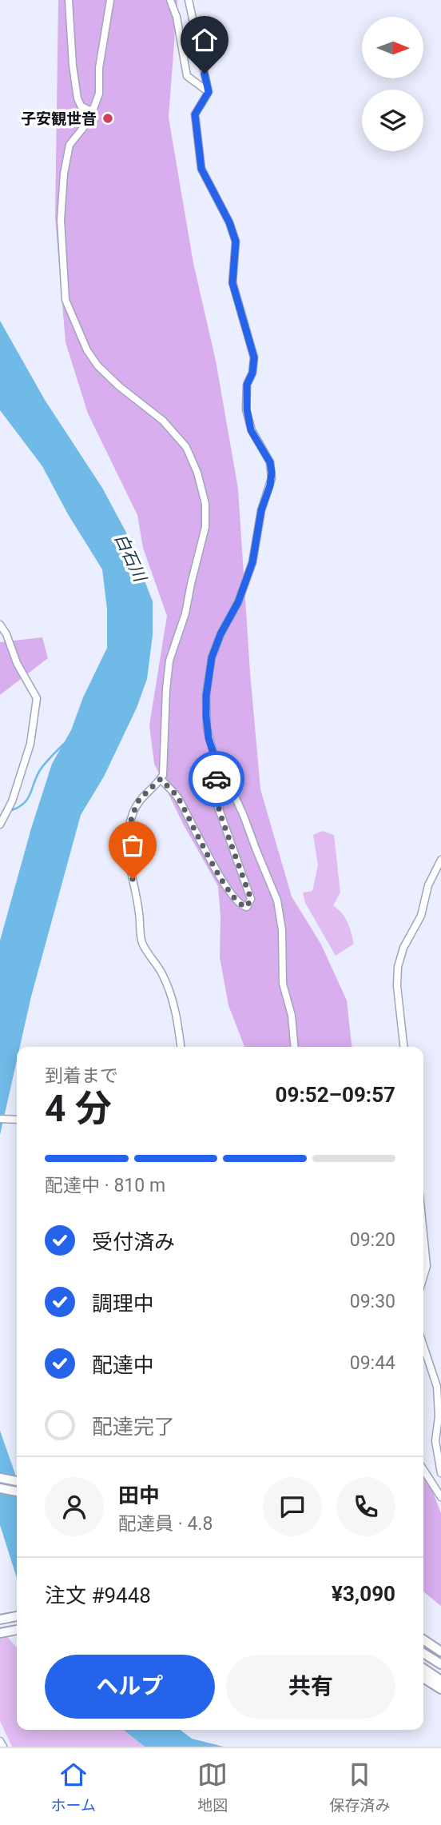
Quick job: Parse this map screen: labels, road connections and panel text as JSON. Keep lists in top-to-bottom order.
{
  "water": ["白石川"],
  "places": ["子安観世音"],
  "north": "right",
  "page": {
    "heading": ["4 分", "到着まで", "09:52–09:57"],
    "panel": [
      "田中",
      "配達員 · 4.8",
      "注文 #9448",
      "¥3,090"
    ],
    "bar": "配達中 · 810 m",
    "list": [
      ["受付済み", "09:20"],
      ["調理中", "09:30"],
      ["配達中", "09:44"],
      "配達完了"
    ],
    "buttons": ["ヘルプ", "共有"],
    "tabs": ["ホーム", "地図", "保存済み"]
  }
}
